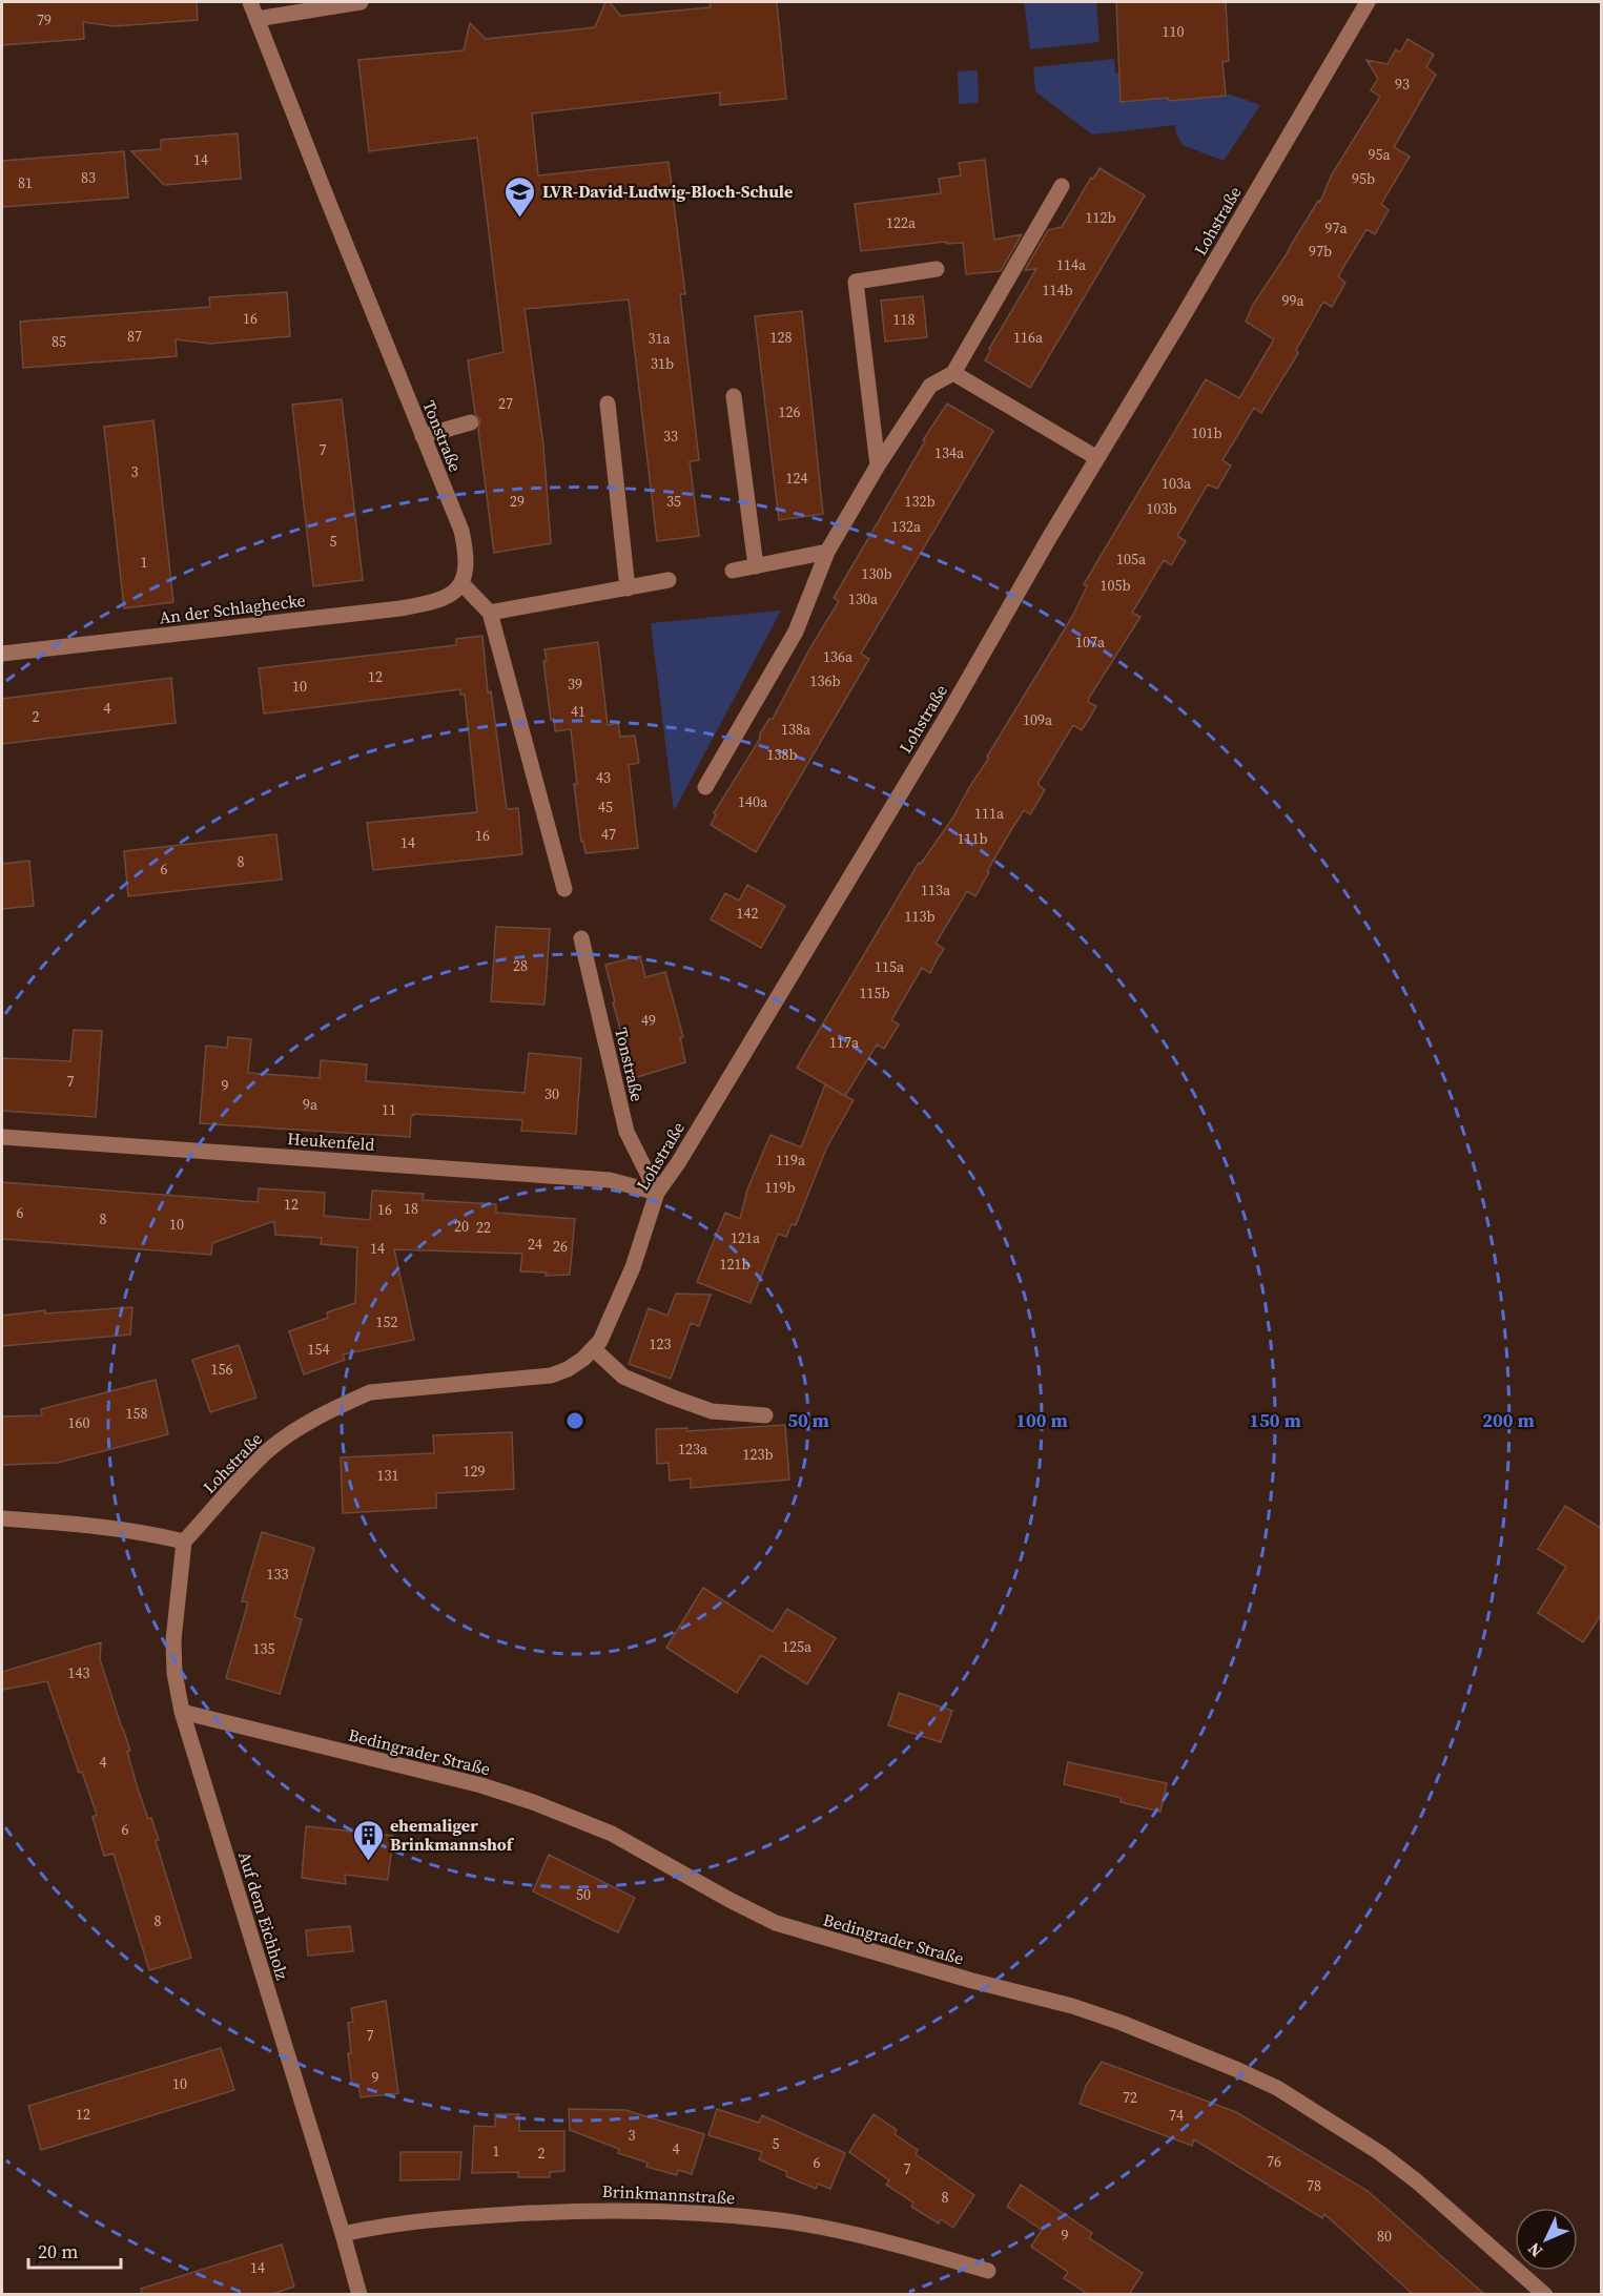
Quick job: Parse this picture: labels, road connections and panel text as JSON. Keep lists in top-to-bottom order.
{
  "streets": {
    "street": [
      "Lohstraße",
      "Tonstraße",
      "An der Schlaghecke",
      "Heukenfeld",
      "Bedingrader Straße",
      "Auf dem Eichholz",
      "Brinkmannstraße"
    ]
  },
  "crossings": [
    ["Lohstraße", "Tonstraße"],
    ["Lohstraße", "Heukenfeld"],
    ["Lohstraße", "Auf dem Eichholz"],
    ["Tonstraße", "An der Schlaghecke"],
    ["Tonstraße", "Heukenfeld"],
    ["Bedingrader Straße", "Auf dem Eichholz"],
    ["Auf dem Eichholz", "Brinkmannstraße"]
  ],
  "places": {
    "school or university": ["LVR-David-Ludwig-Bloch-Schule"],
    "building": ["ehemaliger Brinkmannshof"]
  },
  "house_numbers": [
    "79",
    "110",
    "93",
    "95a",
    "14",
    "83",
    "95b",
    "81",
    "112b",
    "122a",
    "97a",
    "97b",
    "114a",
    "114b",
    "99a",
    "16",
    "118",
    "87",
    "128",
    "116a",
    "31a",
    "85",
    "31b",
    "27",
    "126",
    "101b",
    "33",
    "7",
    "134a",
    "3",
    "124",
    "103a",
    "29",
    "35",
    "132b",
    "103b",
    "132a",
    "5",
    "105a",
    "1",
    "130b",
    "105b",
    "130a",
    "107a",
    "136a",
    "12",
    "136b",
    "39",
    "10",
    "4",
    "41",
    "2",
    "109a",
    "138a",
    "138b",
    "43",
    "140a",
    "45",
    "111a",
    "47",
    "16",
    "111b",
    "14",
    "8",
    "6",
    "113a",
    "142",
    "113b",
    "28",
    "115a",
    "115b",
    "49",
    "117a",
    "7",
    "9",
    "30",
    "9a",
    "11",
    "119a",
    "119b",
    "12",
    "18",
    "16",
    "6",
    "8",
    "10",
    "20",
    "22",
    "121a",
    "24",
    "26",
    "14",
    "121b",
    "152",
    "123",
    "154",
    "156",
    "158",
    "160",
    "123a",
    "123b",
    "129",
    "131",
    "133",
    "125a",
    "135",
    "143",
    "4",
    "6",
    "50",
    "8",
    "7",
    "9",
    "10",
    "72",
    "12",
    "74",
    "3",
    "5",
    "4",
    "1",
    "2",
    "76",
    "6",
    "7",
    "78",
    "8",
    "9",
    "80",
    "14"
  ],
  "scale_bar": "20 m",
  "north": "bottom left",
  "rings": [
    "50 m",
    "100 m",
    "150 m",
    "200 m"
  ]
}
